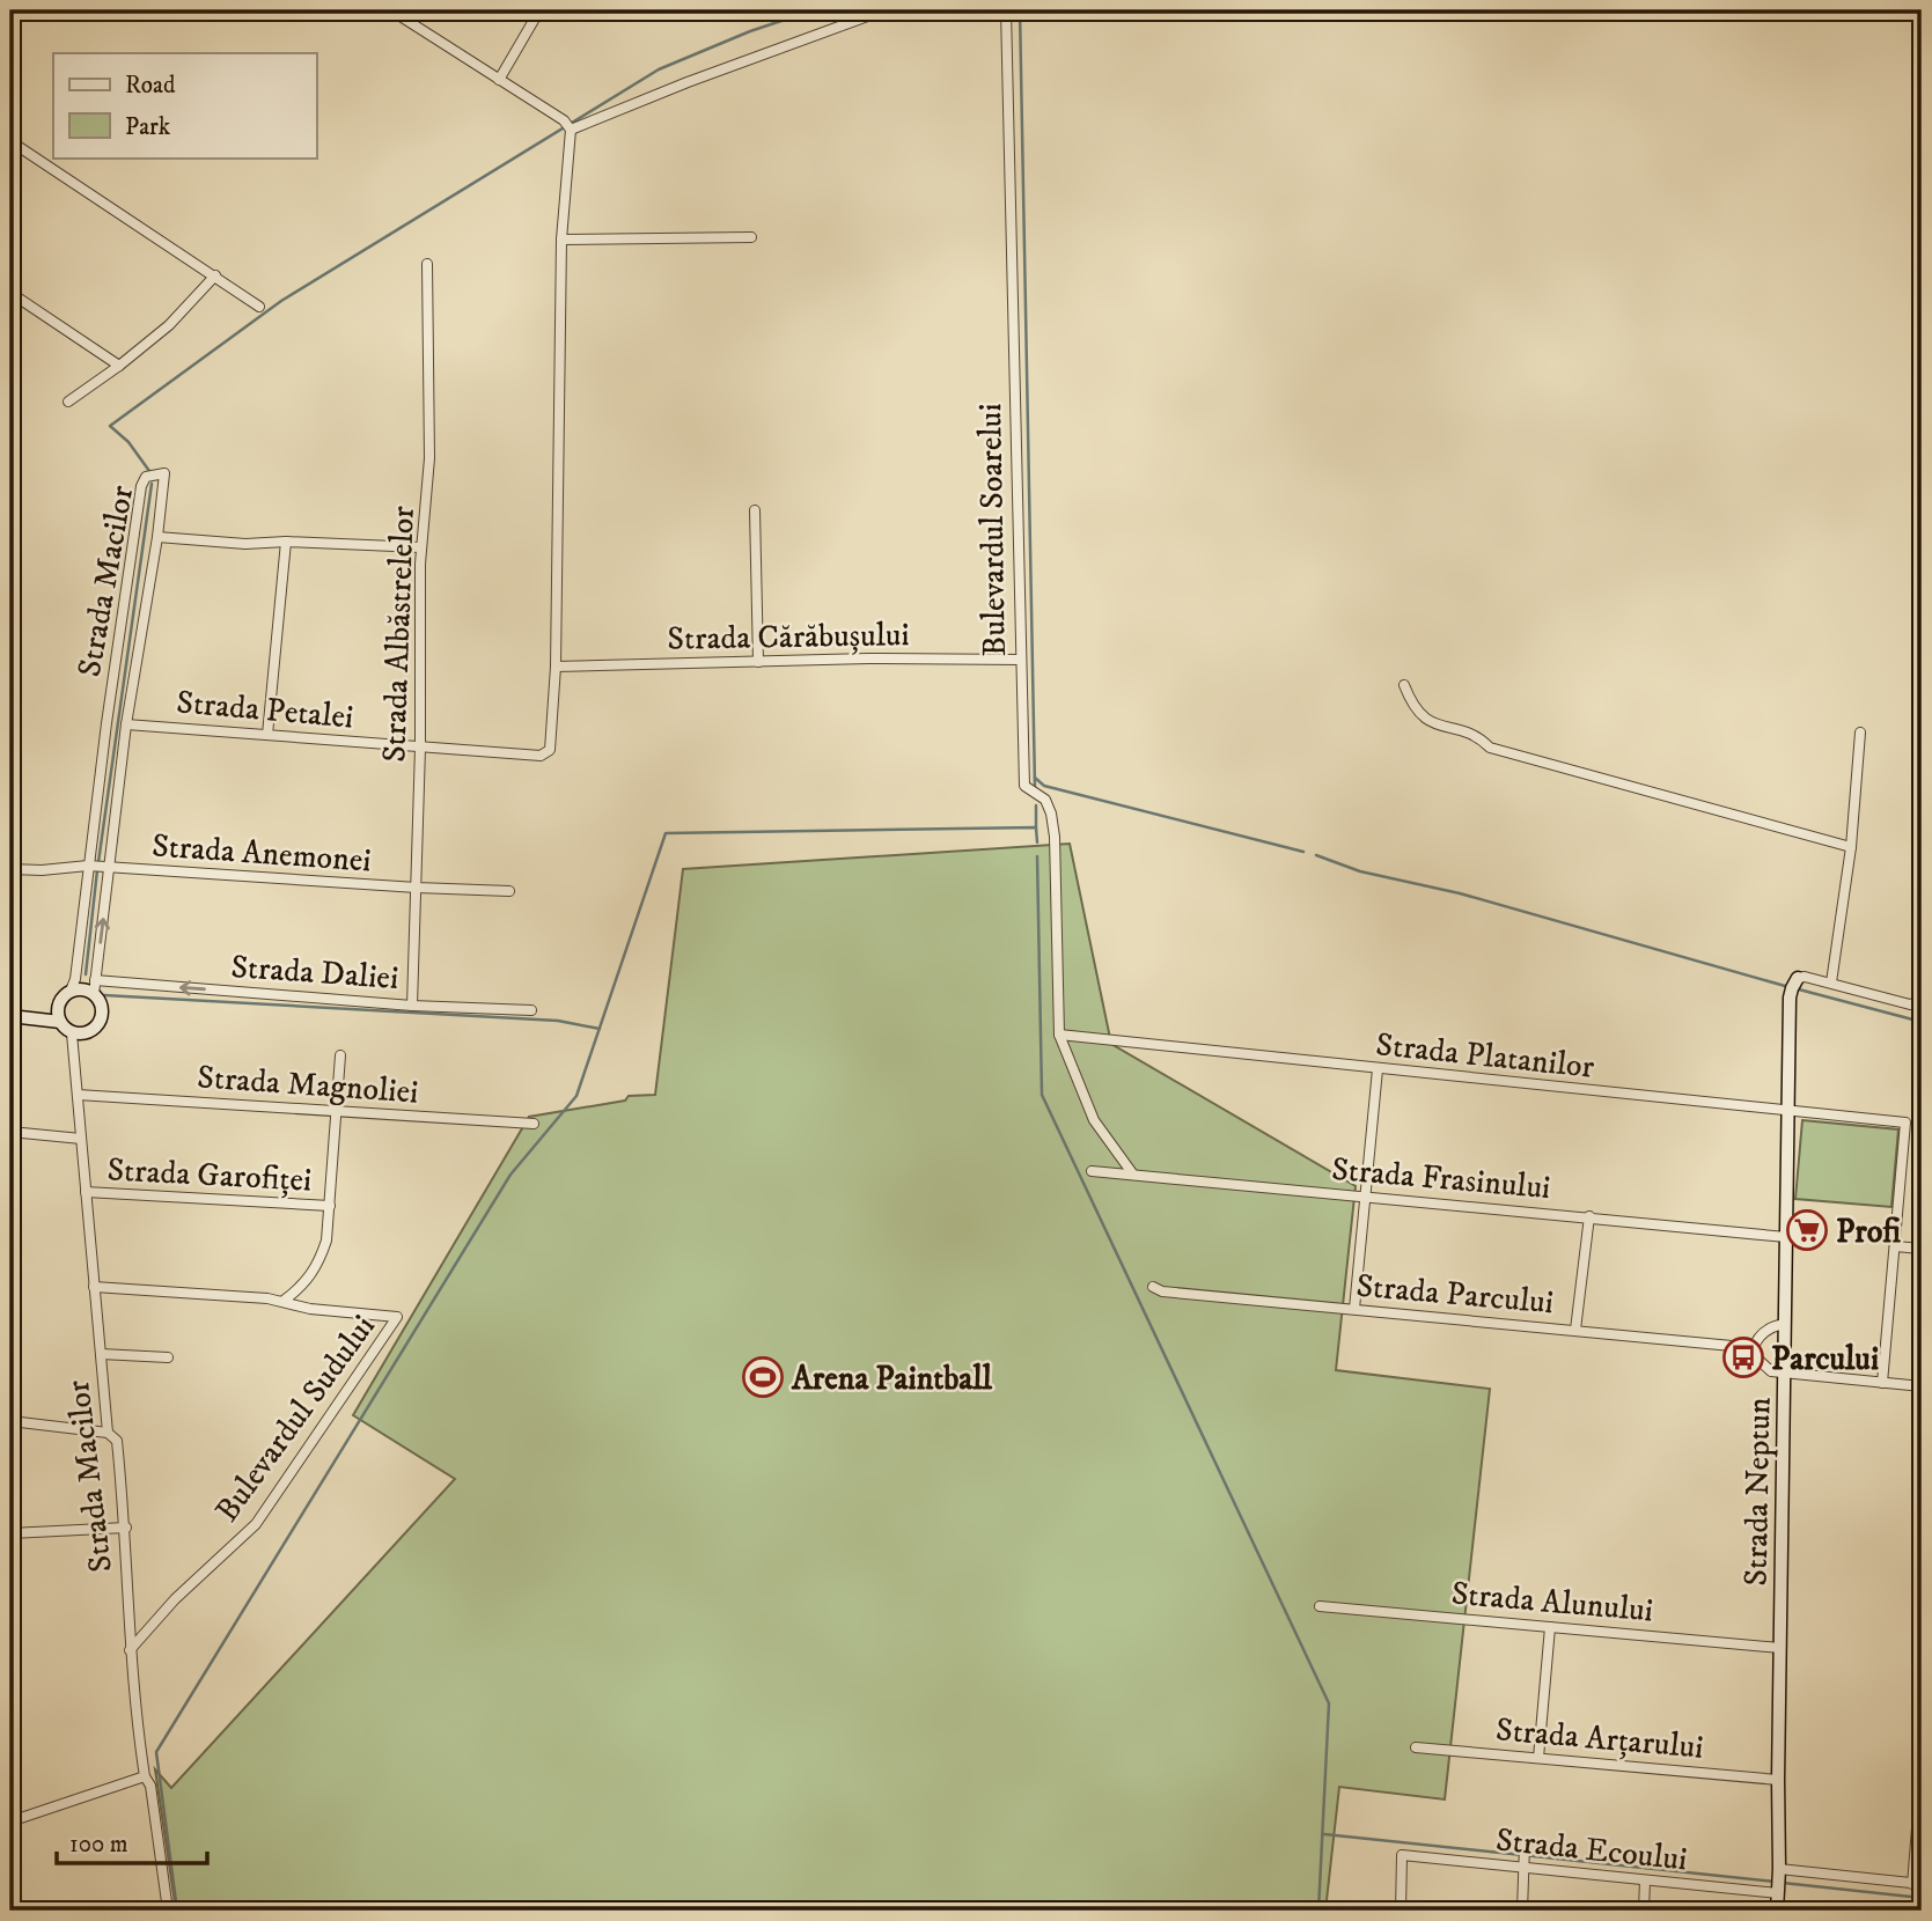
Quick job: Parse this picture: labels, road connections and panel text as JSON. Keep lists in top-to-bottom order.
{
  "streets": {
    "street": [
      "Bulevardul Soarelui",
      "Strada Macilor",
      "Strada Albăstrelelor",
      "Strada Cărăbușului",
      "Strada Petalei",
      "Strada Anemonei",
      "Strada Daliei",
      "Strada Platanilor",
      "Strada Magnoliei",
      "Strada Garofiței",
      "Strada Frasinului",
      "Strada Parcului",
      "Bulevardul Sudului",
      "Strada Neptun",
      "Strada Alunului",
      "Strada Arțarului",
      "Strada Ecoului"
    ]
  },
  "crossings": [
    ["Bulevardul Soarelui", "Strada Cărăbușului"],
    ["Bulevardul Soarelui", "Strada Platanilor"],
    ["Strada Macilor", "Strada Petalei"],
    ["Strada Macilor", "Strada Anemonei"],
    ["Strada Macilor", "Strada Daliei"],
    ["Strada Macilor", "Strada Magnoliei"],
    ["Strada Macilor", "Strada Garofiței"],
    ["Strada Macilor", "Bulevardul Sudului"],
    ["Strada Albăstrelelor", "Strada Petalei"],
    ["Strada Albăstrelelor", "Strada Anemonei"],
    ["Strada Albăstrelelor", "Strada Daliei"],
    ["Strada Cărăbușului", "Strada Petalei"],
    ["Strada Platanilor", "Strada Neptun"],
    ["Strada Frasinului", "Strada Neptun"],
    ["Strada Parcului", "Strada Neptun"],
    ["Strada Neptun", "Strada Alunului"],
    ["Strada Neptun", "Strada Arțarului"],
    ["Strada Neptun", "Strada Ecoului"]
  ],
  "one_way": ["Strada Daliei"],
  "places": {
    "supermarket": ["Profi"],
    "bus stop": ["Parcului"],
    "sports": ["Arena Paintball"]
  },
  "legend": ["Road", "Park"],
  "scale_bar": "100 m"
}
